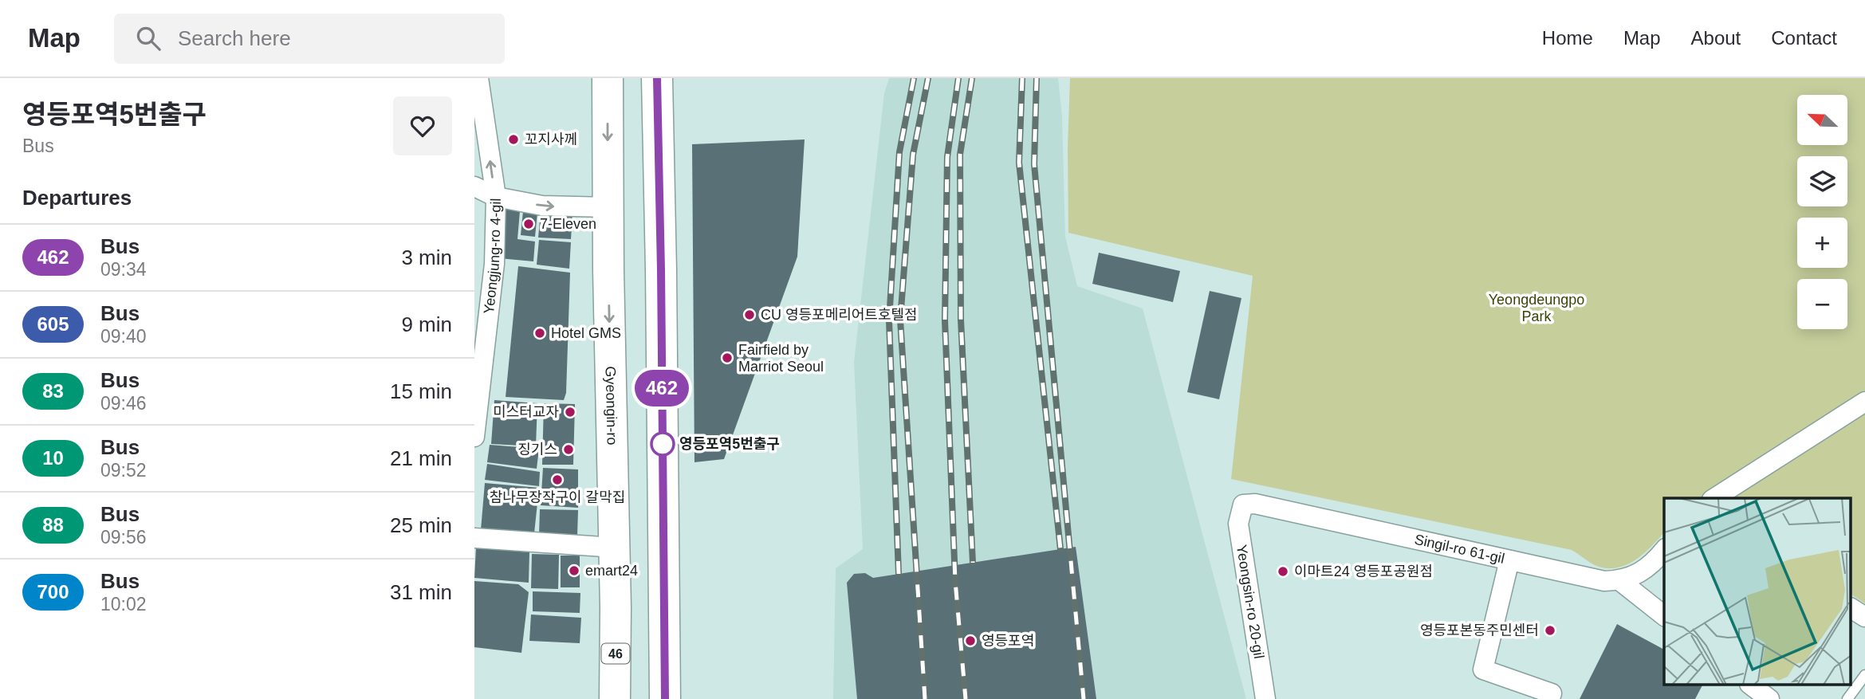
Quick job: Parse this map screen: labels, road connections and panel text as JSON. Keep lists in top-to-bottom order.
{
  "streets": {
    "main road": ["Gyeongin-ro", "46"],
    "street": ["Yeongjung-ro 4-gil", "Singil-ro 61-gil", "Yeongsin-ro 20-gil"]
  },
  "crossings": [
    ["Singil-ro 61-gil", "Yeongsin-ro 20-gil"]
  ],
  "parks": ["Yeongdeungpo Park"],
  "places": [
    "꼬지사께",
    "7-Eleven",
    "CU 영등포메리어트호텔점",
    "Hotel GMS",
    "Fairfield by Marriot Seoul",
    "미스터교자",
    "영등포역5번출구",
    "징기스",
    "참나무장작구이 갈막집",
    "emart24",
    "이마트24 영등포공원점",
    "영등포본동주민센터",
    "영등포역"
  ],
  "lines": ["bus line 462"],
  "north": "top left",
  "page": {
    "header": "Map",
    "search": "Search here",
    "nav": [
      "Home",
      "Map",
      "About",
      "Contact"
    ],
    "heading": [
      ["영등포역5번출구", "Bus"],
      "Departures"
    ],
    "on_map": "462",
    "map_buttons": ["+", "−"],
    "list": [
      {
        "mark": "462",
        "name": "Bus",
        "note": "09:34",
        "value": "3 min"
      },
      {
        "mark": "605",
        "name": "Bus",
        "note": "09:40",
        "value": "9 min"
      },
      {
        "mark": "83",
        "name": "Bus",
        "note": "09:46",
        "value": "15 min"
      },
      {
        "mark": "10",
        "name": "Bus",
        "note": "09:52",
        "value": "21 min"
      },
      {
        "mark": "88",
        "name": "Bus",
        "note": "09:56",
        "value": "25 min"
      },
      {
        "mark": "700",
        "name": "Bus",
        "note": "10:02",
        "value": "31 min"
      }
    ]
  }
}
